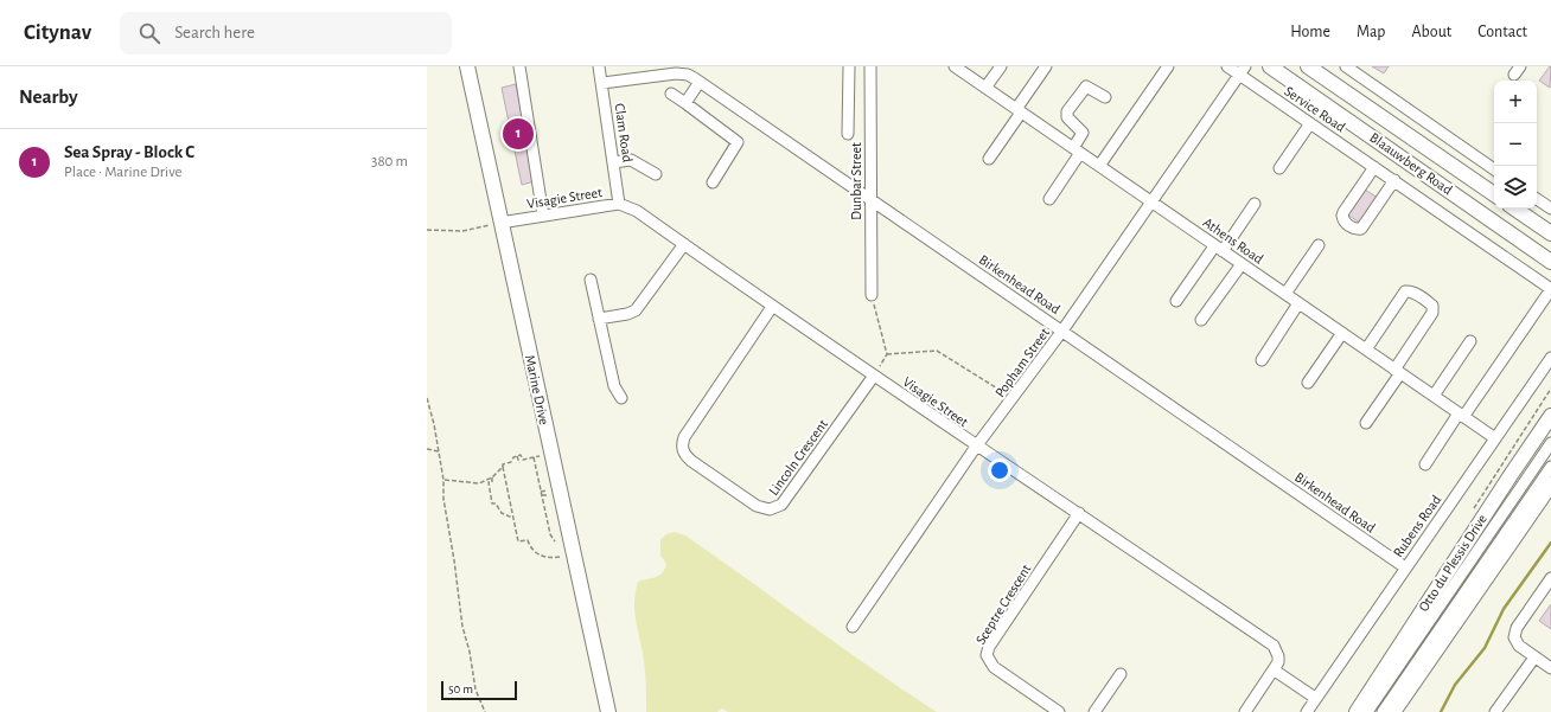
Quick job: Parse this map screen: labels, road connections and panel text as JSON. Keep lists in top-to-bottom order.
{
  "streets": {
    "main road": ["Blaauwberg Road", "Marine Drive", "Otto du Plessis Drive"],
    "street": [
      "Service Road",
      "Clam Road",
      "Dunbar Street",
      "Visagie Street",
      "Athens Road",
      "Birkenhead Road",
      "Popham Street",
      "Lincoln Crescent",
      "Rubens Road",
      "Sceptre Crescent"
    ]
  },
  "crossings": [
    ["Service Road", "Popham Street"],
    ["Clam Road", "Visagie Street"],
    ["Clam Road", "Birkenhead Road"],
    ["Dunbar Street", "Birkenhead Road"],
    ["Visagie Street", "Popham Street"],
    ["Visagie Street", "Marine Drive"],
    ["Visagie Street", "Lincoln Crescent"],
    ["Visagie Street", "Sceptre Crescent"],
    ["Athens Road", "Popham Street"],
    ["Athens Road", "Rubens Road"],
    ["Birkenhead Road", "Popham Street"],
    ["Birkenhead Road", "Rubens Road"]
  ],
  "scale_bar": "50 m",
  "page": {
    "header": "Citynav",
    "search": "Search here",
    "nav": [
      "Home",
      "Map",
      "About",
      "Contact"
    ],
    "heading": "Nearby",
    "map_buttons": ["+", "−"],
    "pins": "1",
    "list": [
      {
        "mark": "1",
        "name": "Sea Spray - Block C",
        "note": "Place · Marine Drive",
        "value": "380 m"
      }
    ],
    "scale": "50 m"
  }
}
